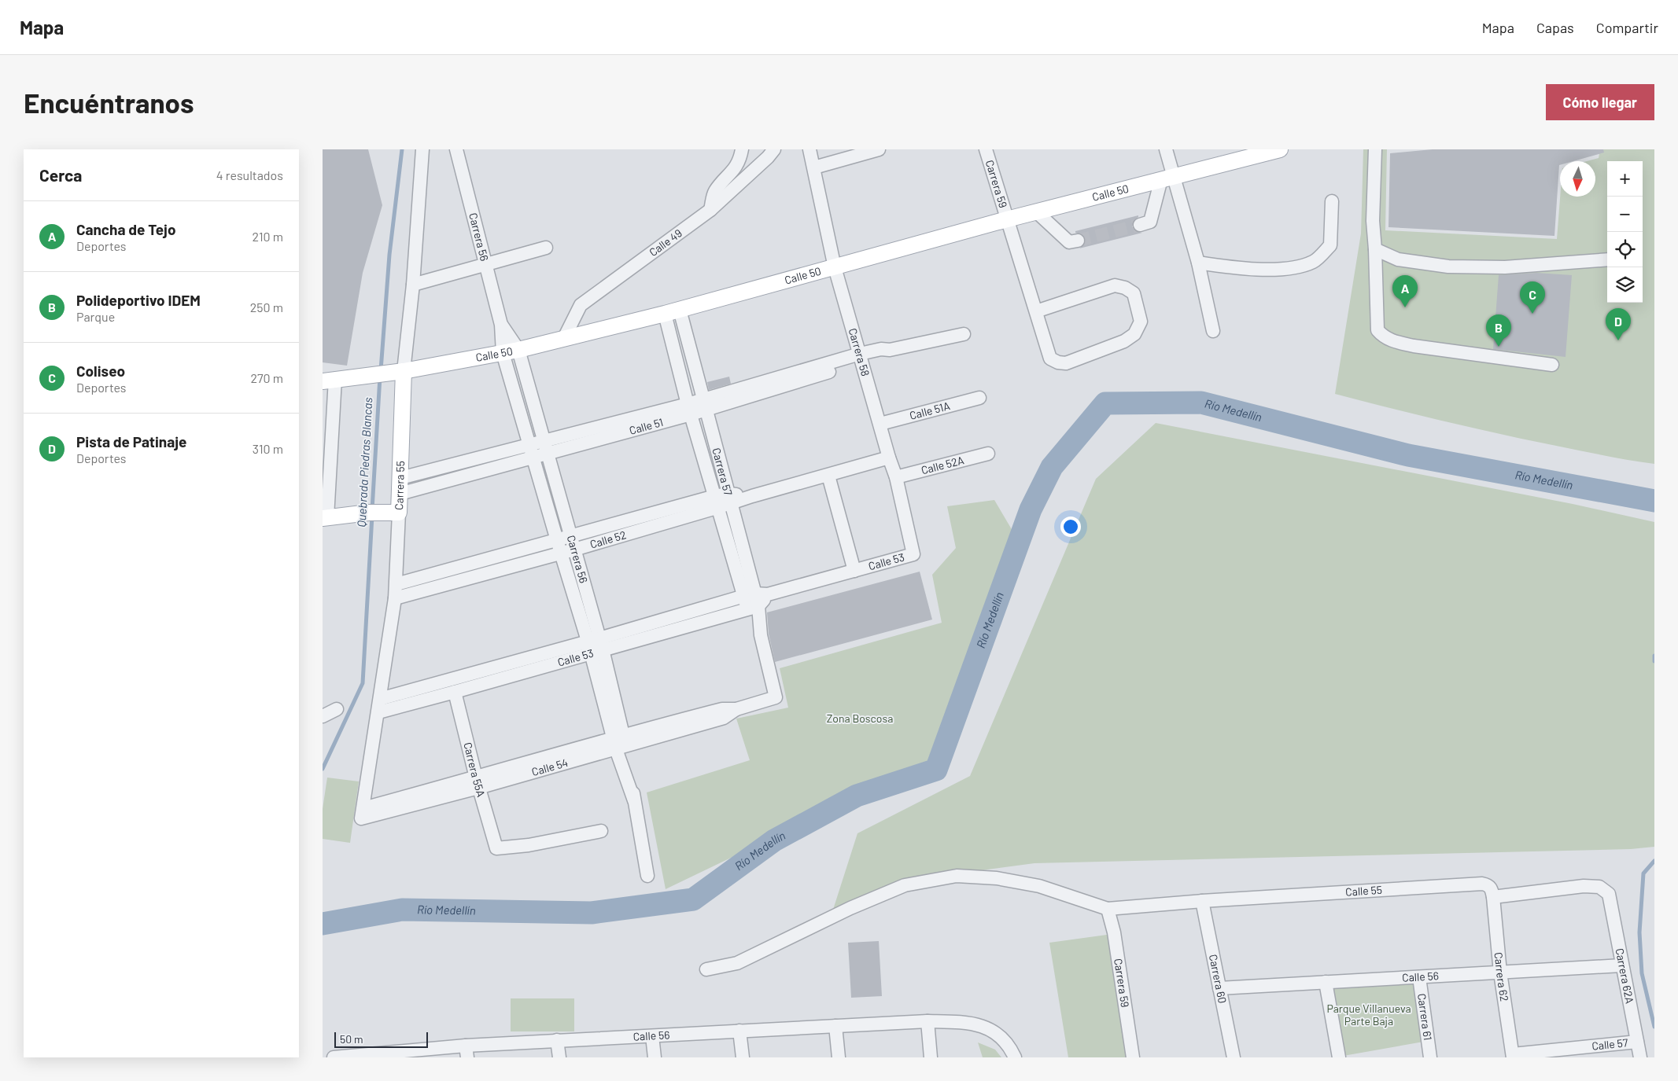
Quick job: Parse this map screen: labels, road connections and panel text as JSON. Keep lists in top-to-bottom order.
{
  "streets": {
    "main road": ["Calle 50", "Carrera 55"],
    "street": [
      "Carrera 59",
      "Carrera 56",
      "Calle 49",
      "Carrera 58",
      "Calle 51A",
      "Calle 51",
      "Calle 52A",
      "Carrera 57",
      "Calle 52",
      "Calle 53",
      "Calle 54",
      "Carrera 55A",
      "Calle 55",
      "Carrera 62A",
      "Calle 56",
      "Carrera 62",
      "Carrera 60",
      "Carrera 61",
      "Calle 57"
    ]
  },
  "crossings": [
    ["Carrera 59", "Calle 50"],
    ["Carrera 59", "Calle 55"],
    ["Calle 50", "Carrera 56"],
    ["Calle 50", "Calle 49"],
    ["Calle 50", "Carrera 58"],
    ["Calle 50", "Carrera 57"],
    ["Calle 50", "Carrera 55"],
    ["Carrera 56", "Calle 51"],
    ["Carrera 56", "Calle 52"],
    ["Carrera 56", "Calle 53"],
    ["Carrera 56", "Calle 54"],
    ["Carrera 58", "Calle 51A"],
    ["Carrera 58", "Calle 51"],
    ["Carrera 58", "Calle 52A"],
    ["Carrera 58", "Calle 52"],
    ["Carrera 58", "Calle 53"],
    ["Calle 51", "Carrera 57"],
    ["Calle 51", "Carrera 55"],
    ["Carrera 57", "Calle 52"],
    ["Carrera 57", "Calle 53"],
    ["Carrera 57", "Calle 54"],
    ["Carrera 55", "Calle 52"],
    ["Carrera 55", "Calle 53"],
    ["Carrera 55", "Calle 54"],
    ["Calle 53", "Carrera 55A"],
    ["Calle 54", "Carrera 55A"],
    ["Calle 55", "Carrera 62A"],
    ["Calle 55", "Carrera 62"],
    ["Calle 55", "Carrera 60"],
    ["Carrera 62A", "Calle 56"],
    ["Carrera 62A", "Carrera 62"],
    ["Carrera 62A", "Calle 57"],
    ["Calle 56", "Carrera 62"],
    ["Calle 56", "Carrera 60"],
    ["Calle 56", "Carrera 61"],
    ["Carrera 62", "Calle 57"]
  ],
  "water": ["Río Medellín", "Quebrada Piedras Blancas"],
  "parks": ["Zona Boscosa", "Parque Villanueva Parte Baja"],
  "scale_bar": "50 m",
  "north": "bottom",
  "page": {
    "header": "Mapa",
    "nav": ["Mapa", "Capas", "Compartir"],
    "buttons": "Cómo llegar",
    "title": "Encuéntranos",
    "heading": ["Cerca", "4 resultados"],
    "map_buttons": ["+", "−"],
    "list": [
      {
        "mark": "A",
        "name": "Cancha de Tejo",
        "note": "Deportes",
        "value": "210 m"
      },
      {
        "mark": "B",
        "name": "Polideportivo IDEM",
        "note": "Parque",
        "value": "250 m"
      },
      {
        "mark": "C",
        "name": "Coliseo",
        "note": "Deportes",
        "value": "270 m"
      },
      {
        "mark": "D",
        "name": "Pista de Patinaje",
        "note": "Deportes",
        "value": "310 m"
      }
    ],
    "pins": [
      "A",
      "C",
      "D",
      "B"
    ],
    "scale": "50 m"
  }
}
